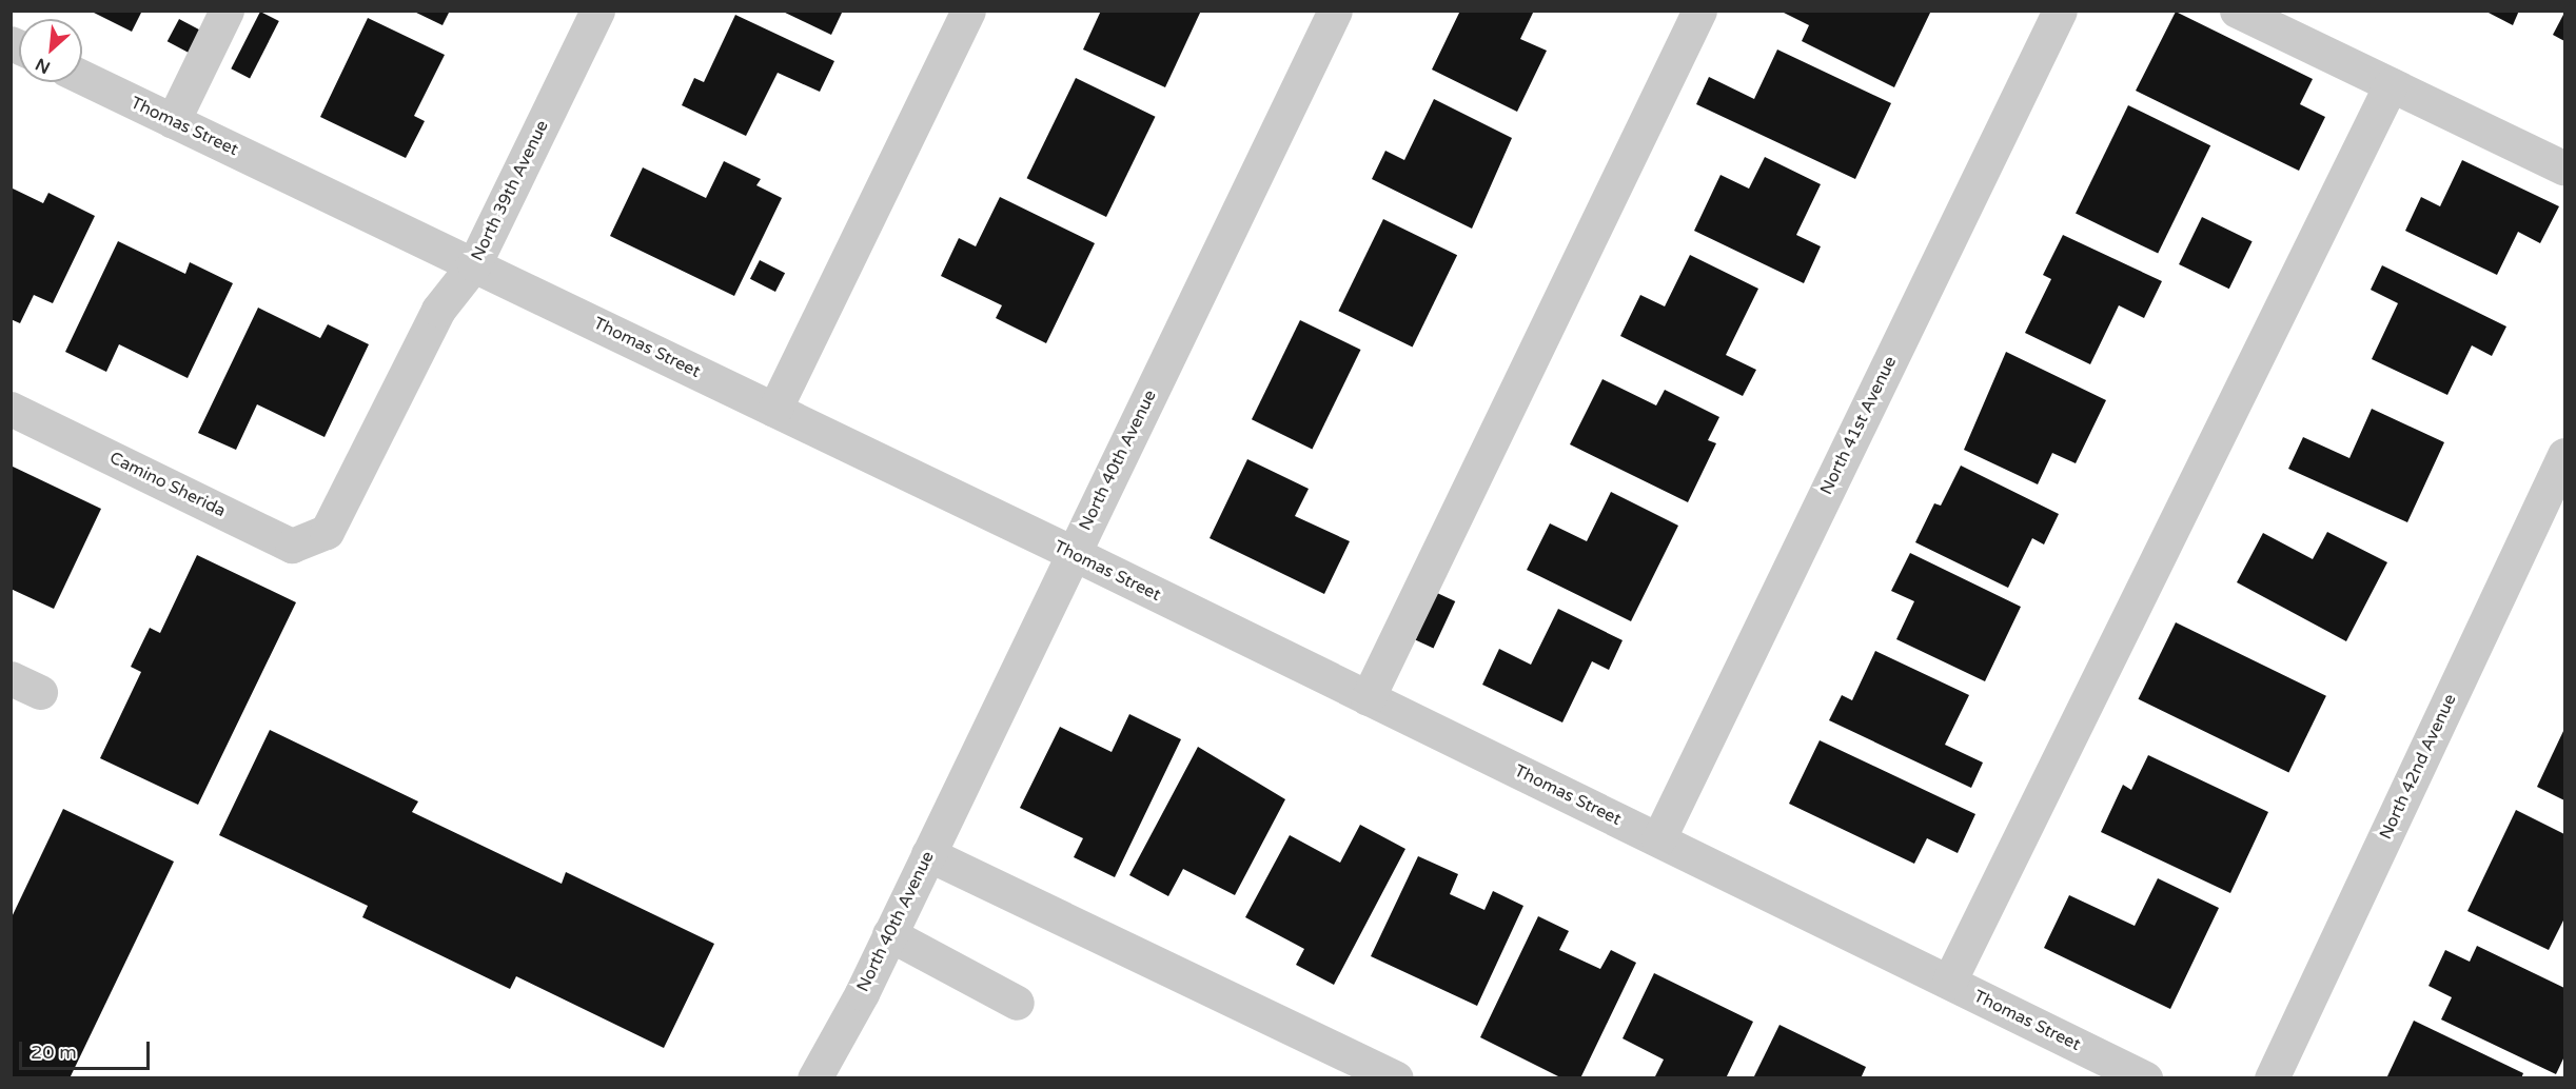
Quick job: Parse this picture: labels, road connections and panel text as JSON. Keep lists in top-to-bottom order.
{
  "streets": {
    "street": [
      "Thomas Street",
      "North 39th Avenue",
      "North 41st Avenue",
      "North 40th Avenue",
      "Camino Sherida",
      "North 42nd Avenue"
    ]
  },
  "crossings": [
    ["Thomas Street", "North 39th Avenue"],
    ["Thomas Street", "North 41st Avenue"],
    ["Thomas Street", "North 40th Avenue"],
    ["North 39th Avenue", "Camino Sherida"]
  ],
  "scale_bar": "20 m",
  "north": "bottom left"
}
